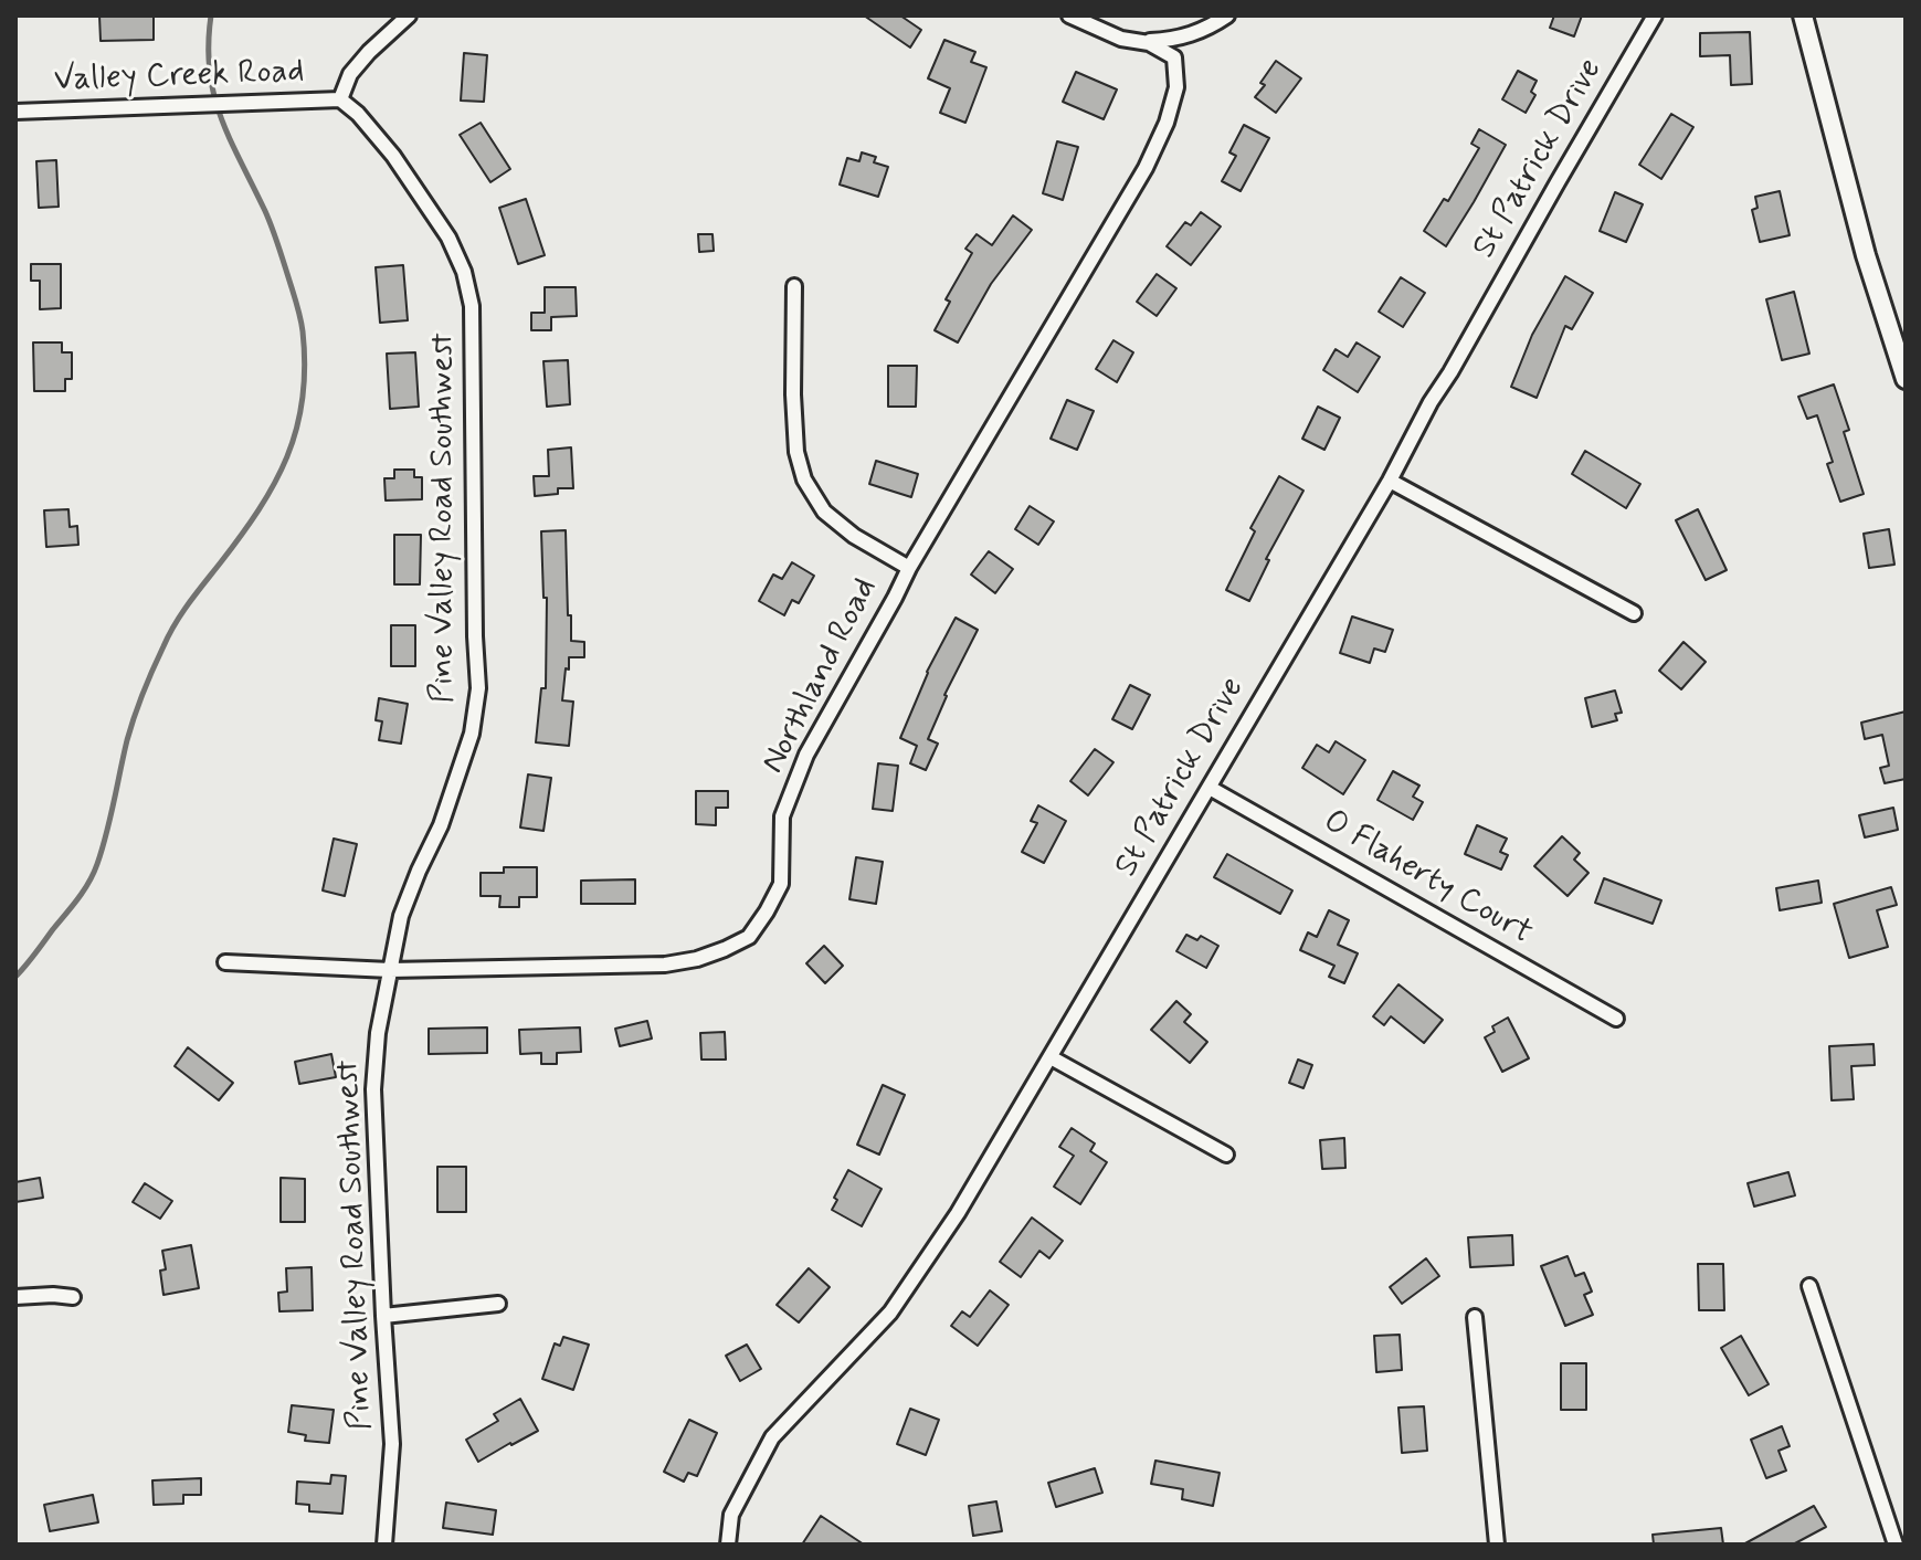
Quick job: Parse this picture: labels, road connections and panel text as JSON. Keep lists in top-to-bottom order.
{
  "streets": {
    "street": [
      "Valley Creek Road",
      "St Patrick Drive",
      "Pine Valley Road Southwest",
      "Northland Road",
      "O Flaherty Court"
    ]
  },
  "crossings": [
    ["Valley Creek Road", "Pine Valley Road Southwest"],
    ["St Patrick Drive", "O Flaherty Court"],
    ["Pine Valley Road Southwest", "Northland Road"]
  ]
}
